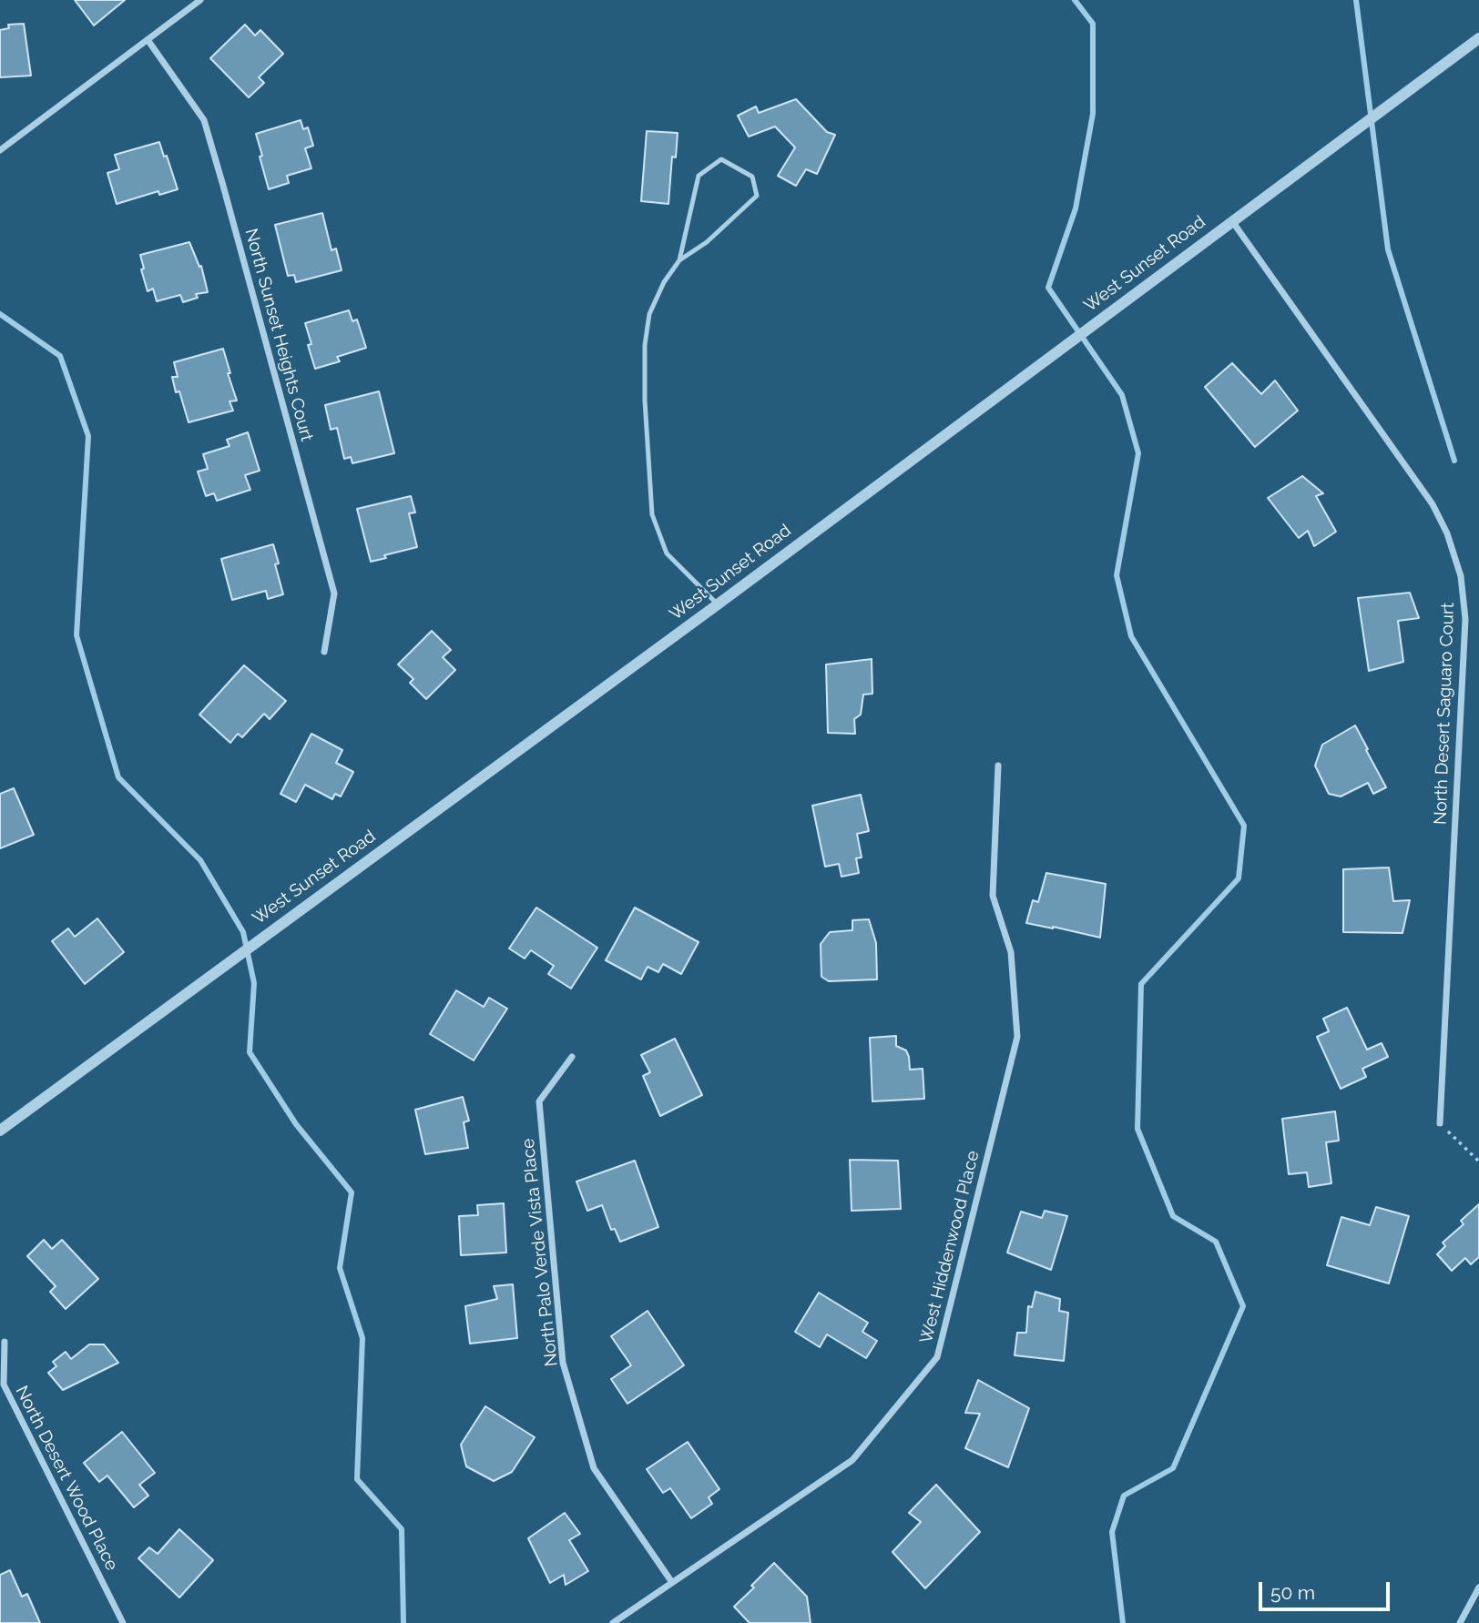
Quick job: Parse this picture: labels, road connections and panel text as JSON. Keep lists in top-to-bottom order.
{
  "streets": {
    "street": [
      "West Sunset Road",
      "North Sunset Heights Court",
      "North Desert Saguaro Court",
      "West Hiddenwood Place",
      "North Palo Verde Vista Place",
      "North Desert Wood Place"
    ]
  },
  "crossings": [
    ["West Sunset Road", "North Desert Saguaro Court"],
    ["West Hiddenwood Place", "North Palo Verde Vista Place"]
  ],
  "scale_bar": "50 m"
}
